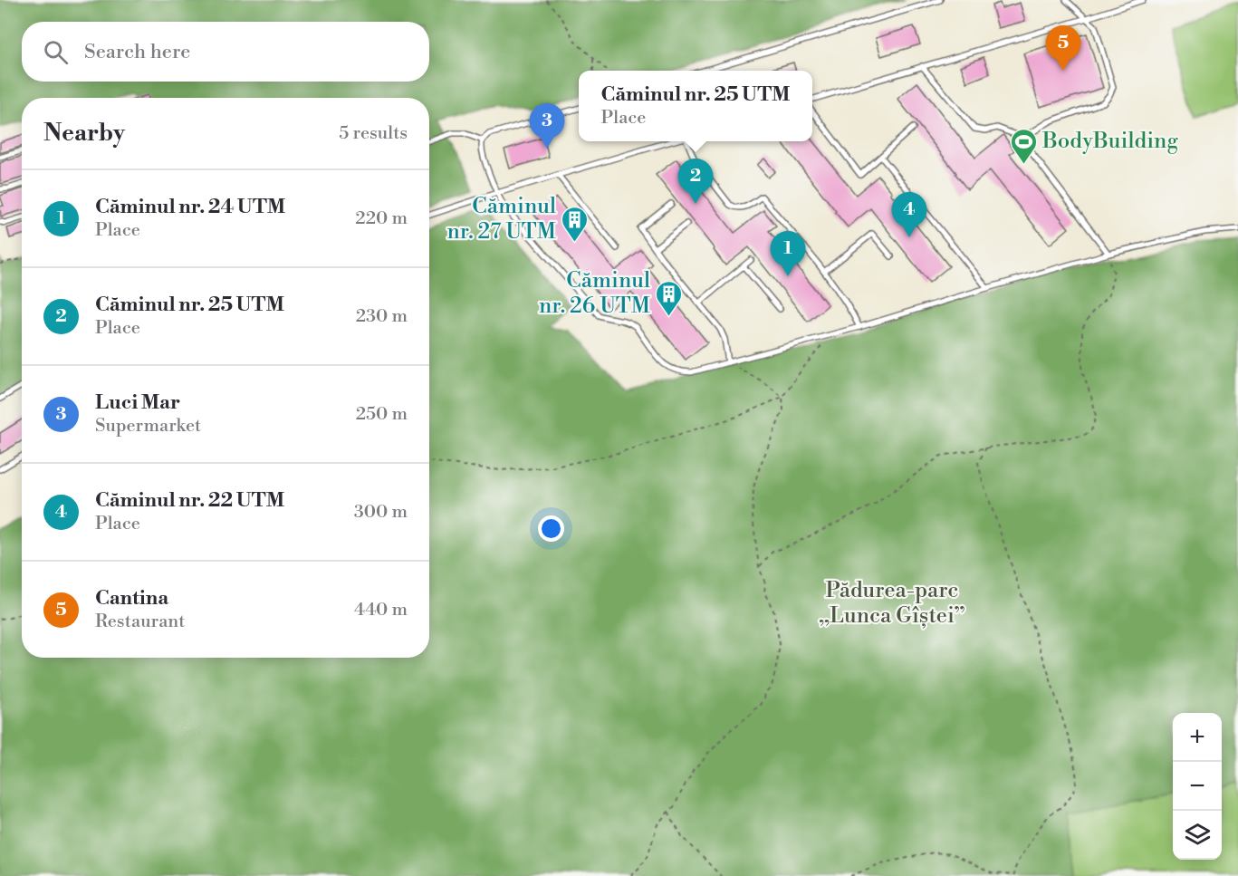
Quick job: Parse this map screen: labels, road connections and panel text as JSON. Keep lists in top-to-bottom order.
{
  "parks": ["Pădurea-parc „Lunca Gîștei”"],
  "places": {
    "sports": ["BodyBuilding"],
    "building": ["Căminul nr. 27 UTM", "Căminul nr. 26 UTM"]
  },
  "page": {
    "search": "Search here",
    "pins": [
      "5",
      "3",
      "2",
      "4",
      "1"
    ],
    "popup": ["Căminul nr. 25 UTM", "Place"],
    "heading": ["Nearby", "5 results"],
    "list": [
      {
        "mark": "1",
        "name": "Căminul nr. 24 UTM",
        "note": "Place",
        "value": "220 m"
      },
      {
        "mark": "2",
        "name": "Căminul nr. 25 UTM",
        "note": "Place",
        "value": "230 m"
      },
      {
        "mark": "3",
        "name": "Luci Mar",
        "note": "Supermarket",
        "value": "250 m"
      },
      {
        "mark": "4",
        "name": "Căminul nr. 22 UTM",
        "note": "Place",
        "value": "300 m"
      },
      {
        "mark": "5",
        "name": "Cantina",
        "note": "Restaurant",
        "value": "440 m"
      }
    ],
    "map_buttons": ["+", "−"]
  }
}
